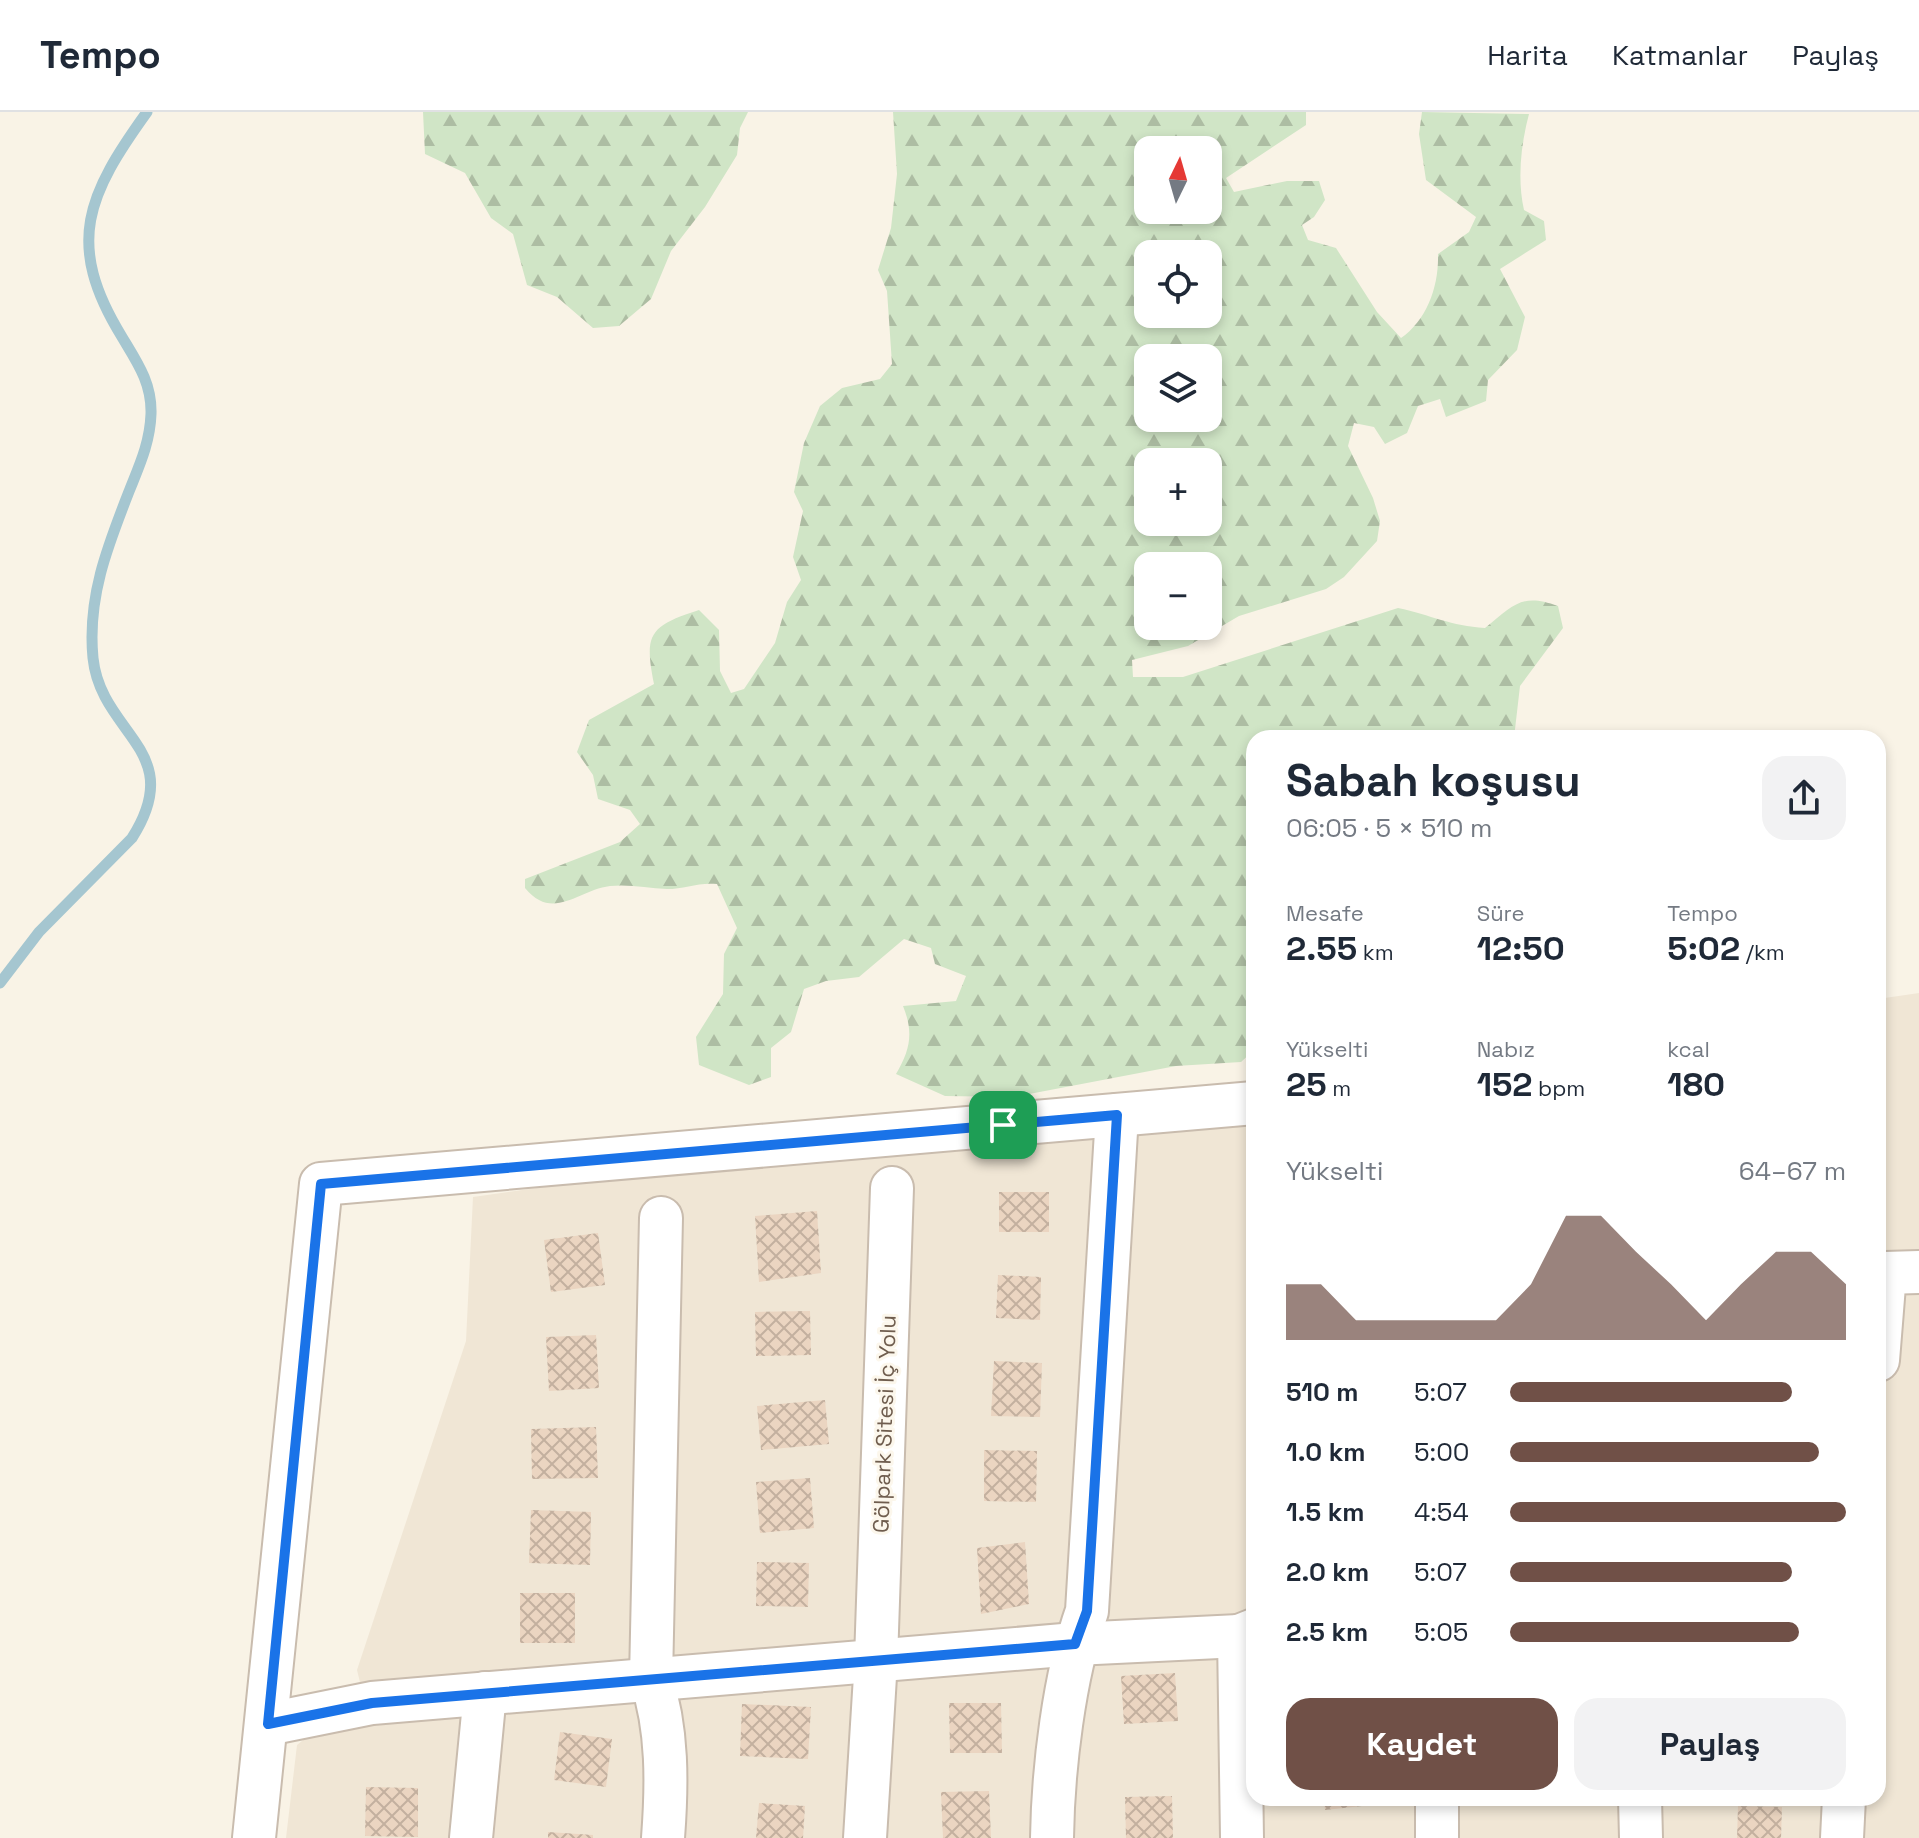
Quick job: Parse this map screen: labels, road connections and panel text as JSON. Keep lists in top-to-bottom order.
{
  "streets": {
    "street": ["Gölpark Sitesi İç Yolu"]
  },
  "north": "top",
  "page": {
    "header": "Tempo",
    "nav": ["Harita", "Katmanlar", "Paylaş"],
    "map_buttons": ["+", "−"],
    "heading": ["Sabah koşusu", "06:05 · 5 × 510 m"],
    "stats": [
      ["Mesafe", "2.55 km"],
      ["Süre", "12:50"],
      ["Tempo", "5:02 /km"],
      ["Yükselti", "25 m"],
      ["Nabız", "152 bpm"],
      ["kcal", "180"]
    ],
    "chart": ["Yükselti", "64–67 m"],
    "list": [
      {
        "name": "510 m",
        "note": "5:07"
      },
      {
        "name": "1.0 km",
        "note": "5:00"
      },
      {
        "name": "1.5 km",
        "note": "4:54"
      },
      {
        "name": "2.0 km",
        "note": "5:07"
      },
      {
        "name": "2.5 km",
        "note": "5:05"
      }
    ],
    "buttons": ["Kaydet", "Paylaş"]
  }
}
